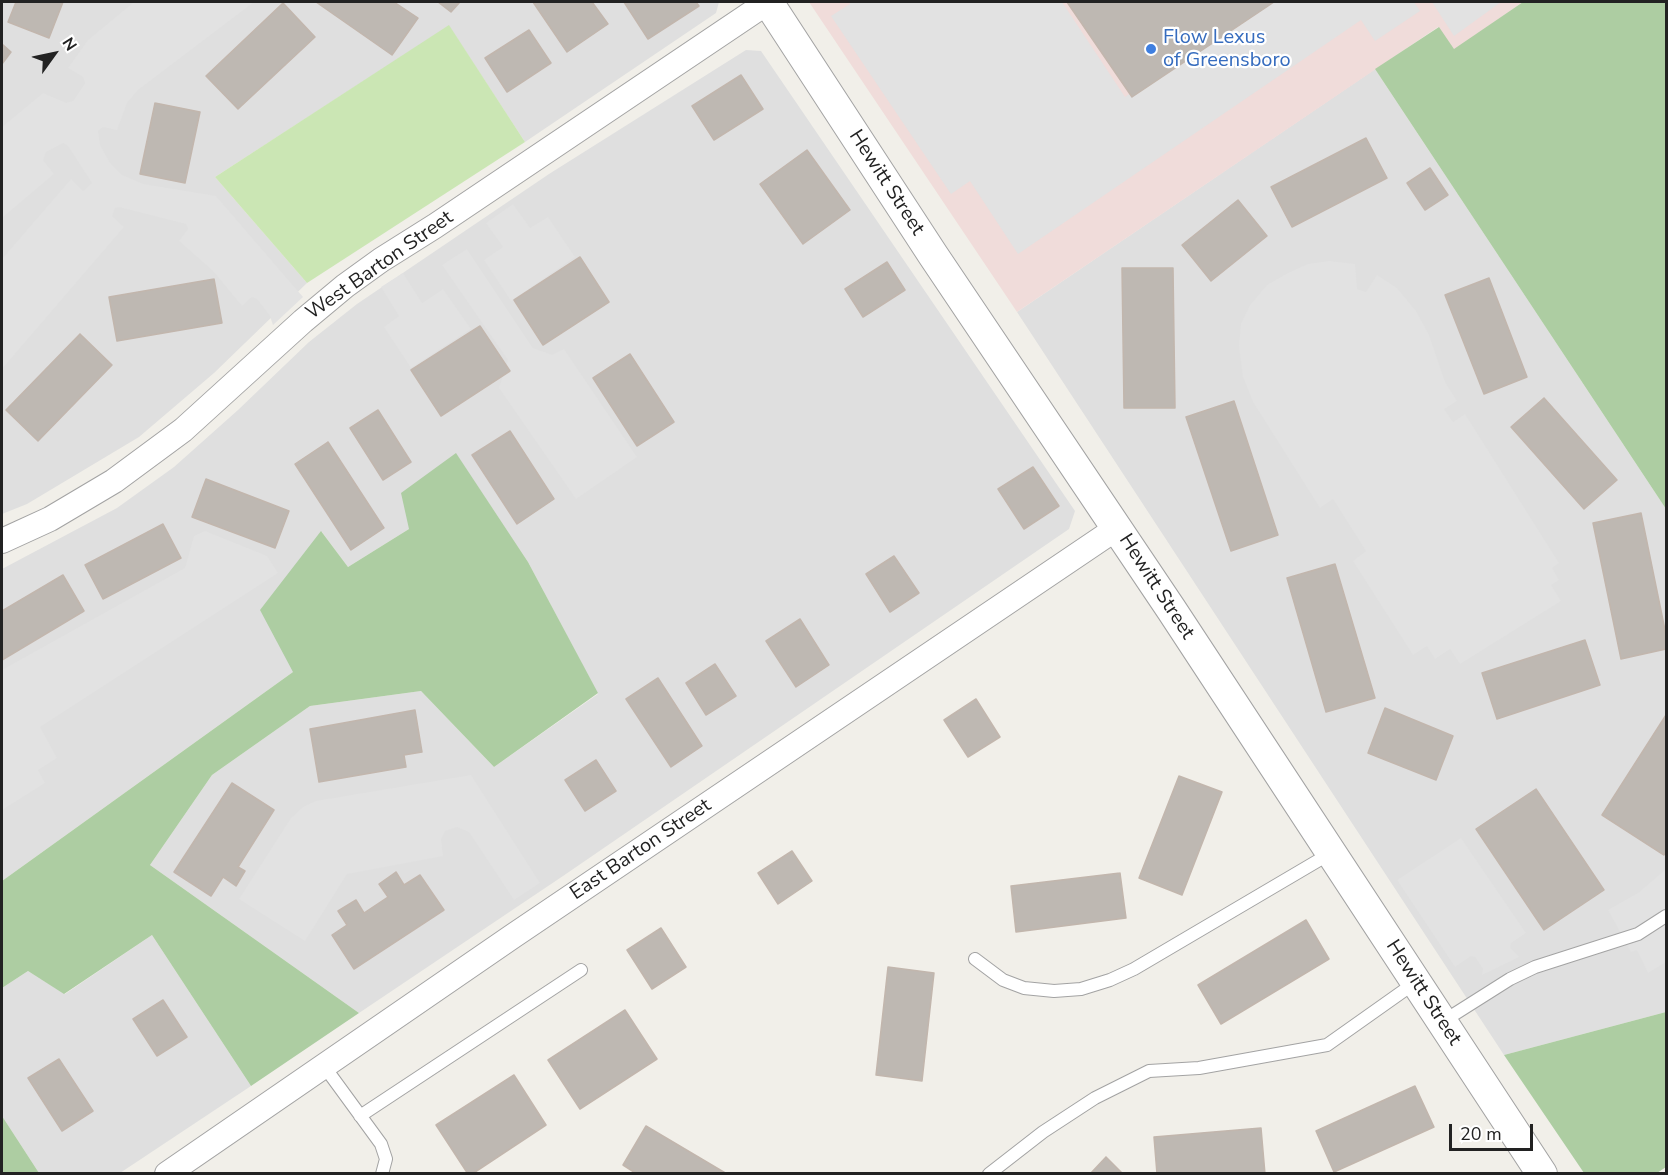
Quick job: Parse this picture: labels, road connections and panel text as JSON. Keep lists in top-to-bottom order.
{
  "streets": {
    "street": ["Hewitt Street", "West Barton Street", "East Barton Street"]
  },
  "crossings": [
    ["Hewitt Street", "West Barton Street"],
    ["Hewitt Street", "East Barton Street"]
  ],
  "places": ["Flow Lexus of Greensboro"],
  "scale_bar": "20 m",
  "north": "top right"
}
